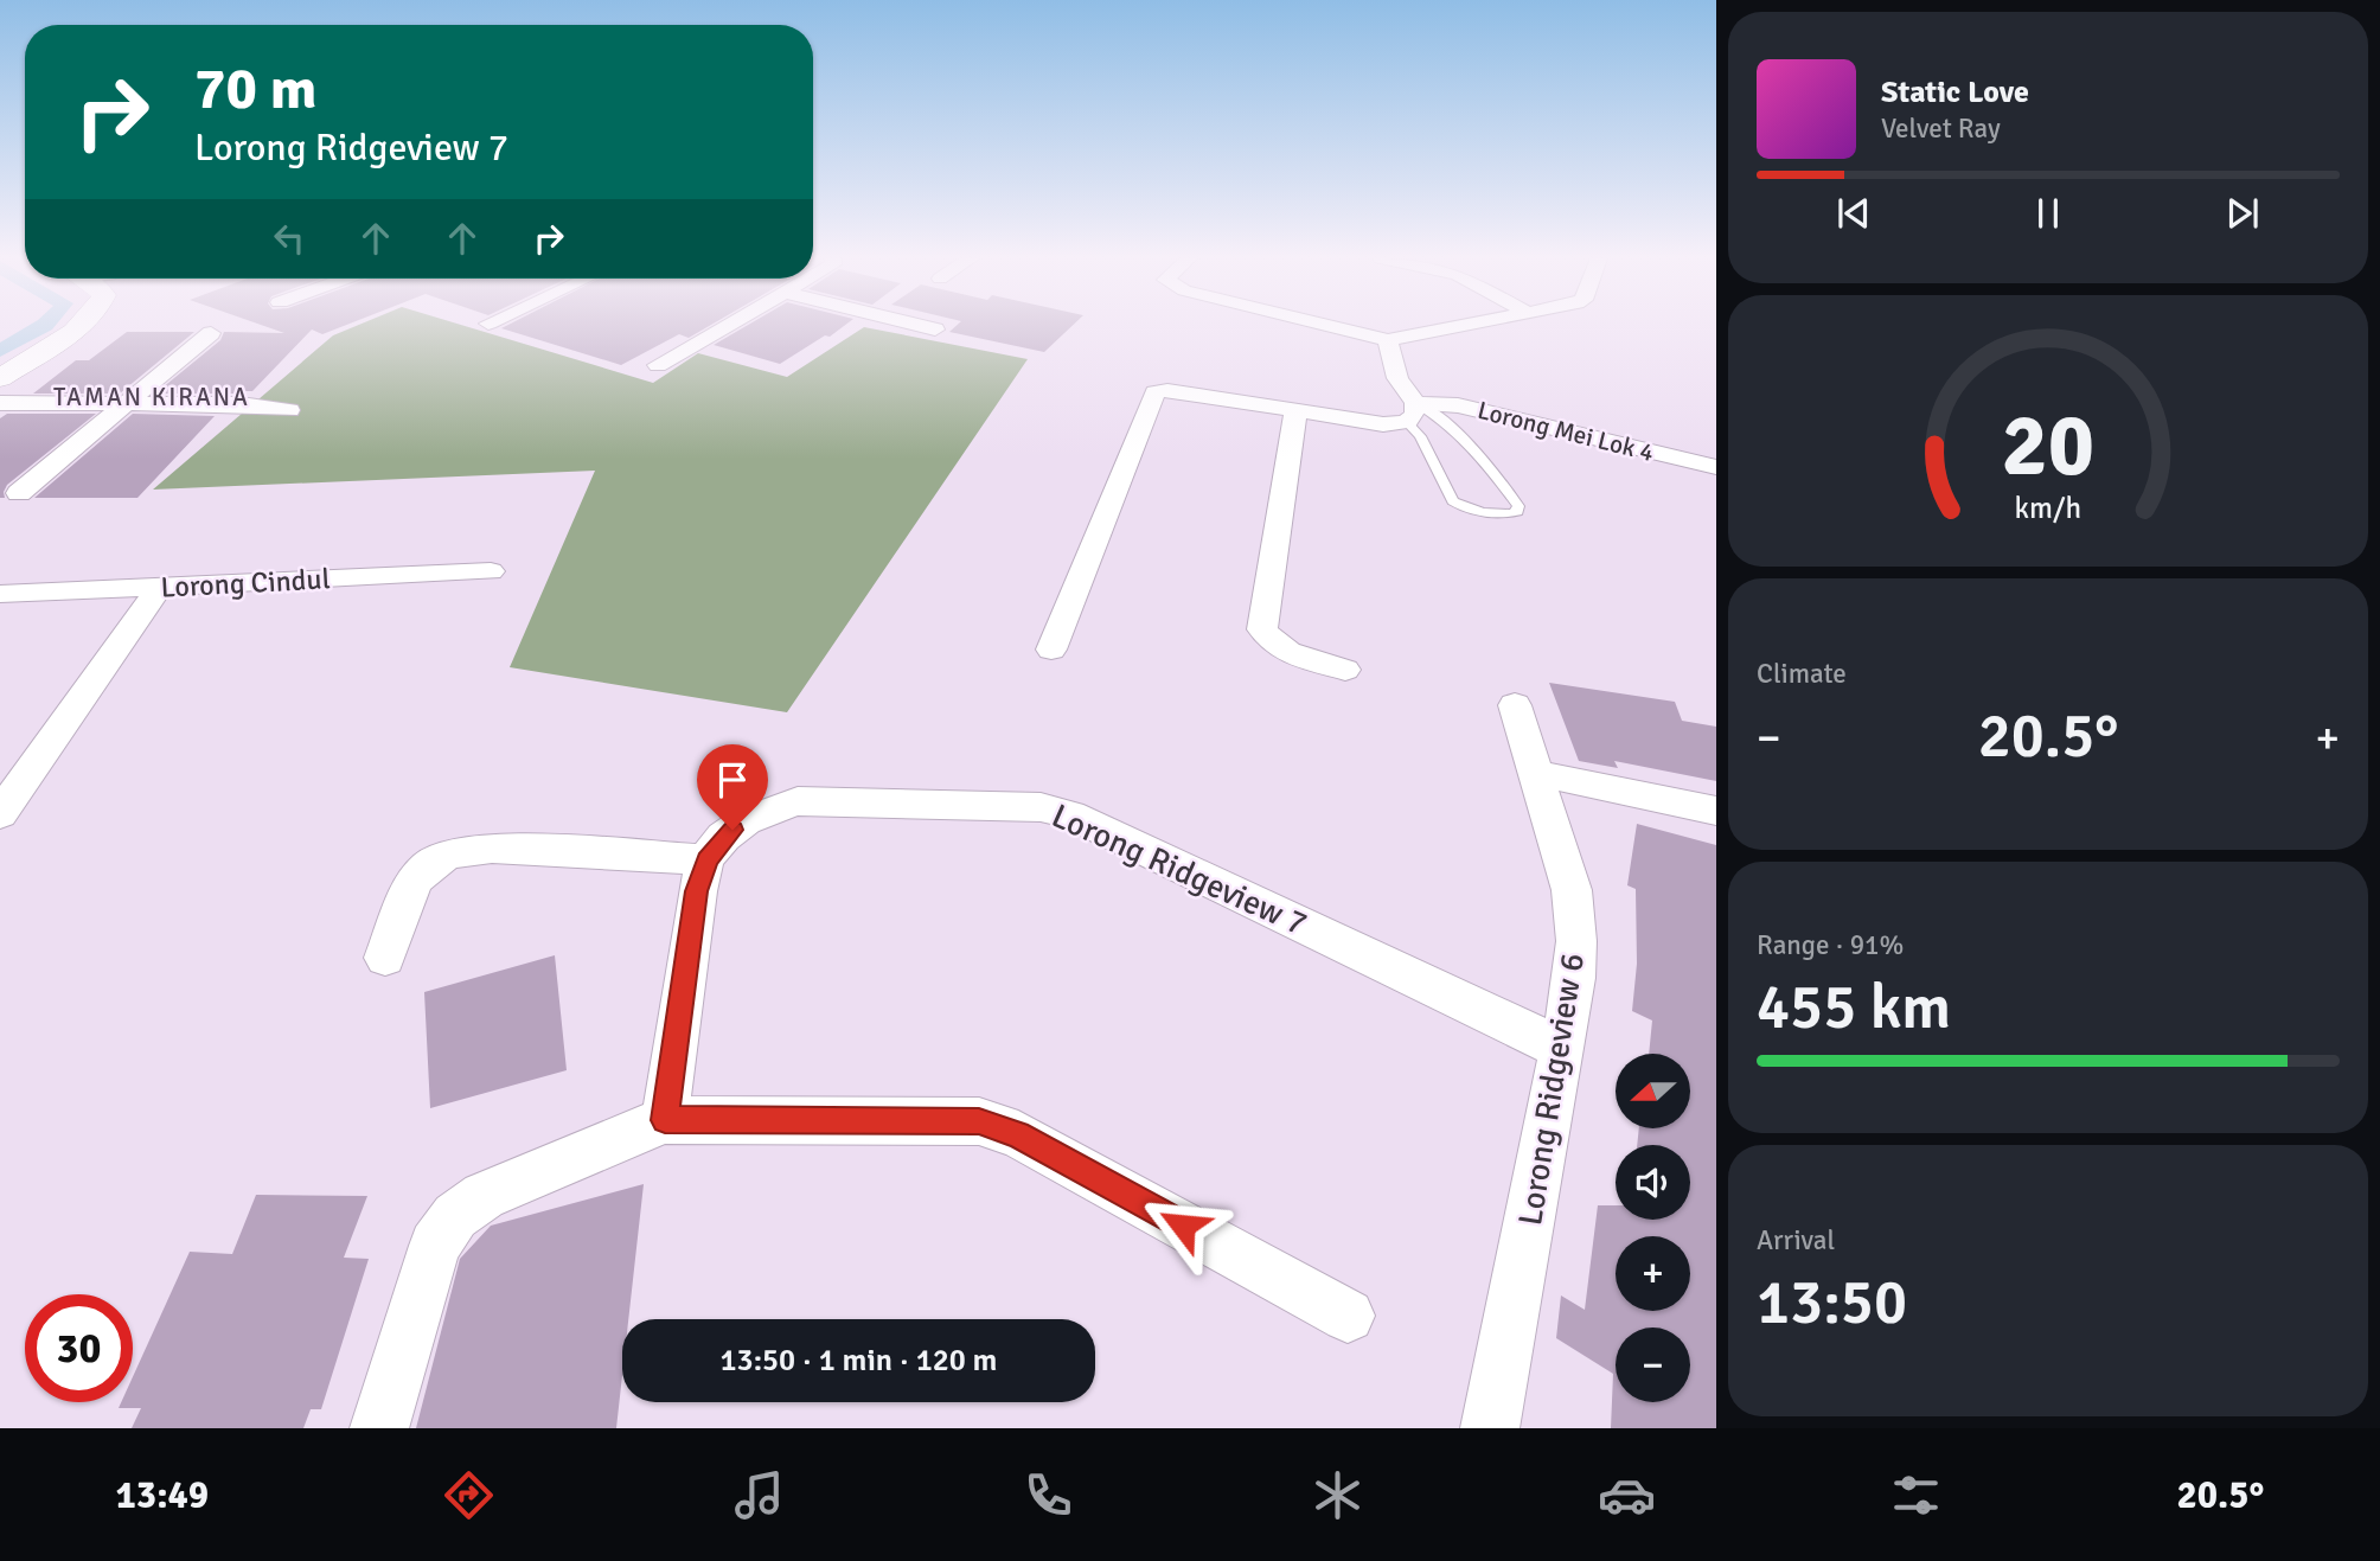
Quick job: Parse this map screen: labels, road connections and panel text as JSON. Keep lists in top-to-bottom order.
{
  "streets": {
    "street": [
      "Lorong Mei Lok 4",
      "Lorong Cindul",
      "Lorong Ridgeview 7",
      "Lorong Ridgeview 6"
    ]
  },
  "crossings": [
    ["Lorong Ridgeview 7", "Lorong Ridgeview 6"]
  ],
  "districts": ["TAMAN KIRANA"],
  "north": "left",
  "page": {
    "turn": ["70 m", "Lorong Ridgeview 7"],
    "song": ["Static Love", "Velvet Ray"],
    "tile": [
      "Climate",
      ["Range · 91%", "455 km"],
      ["Arrival", "13:50"]
    ],
    "heat": ["−", "20.5°", "+"],
    "map_buttons": ["+", "−"],
    "limit": "30",
    "trip": "13:50 · 1 min · 120 m",
    "tabs": ["13:49", "20.5°"],
    "gauge": ["20", "km/h"]
  }
}
